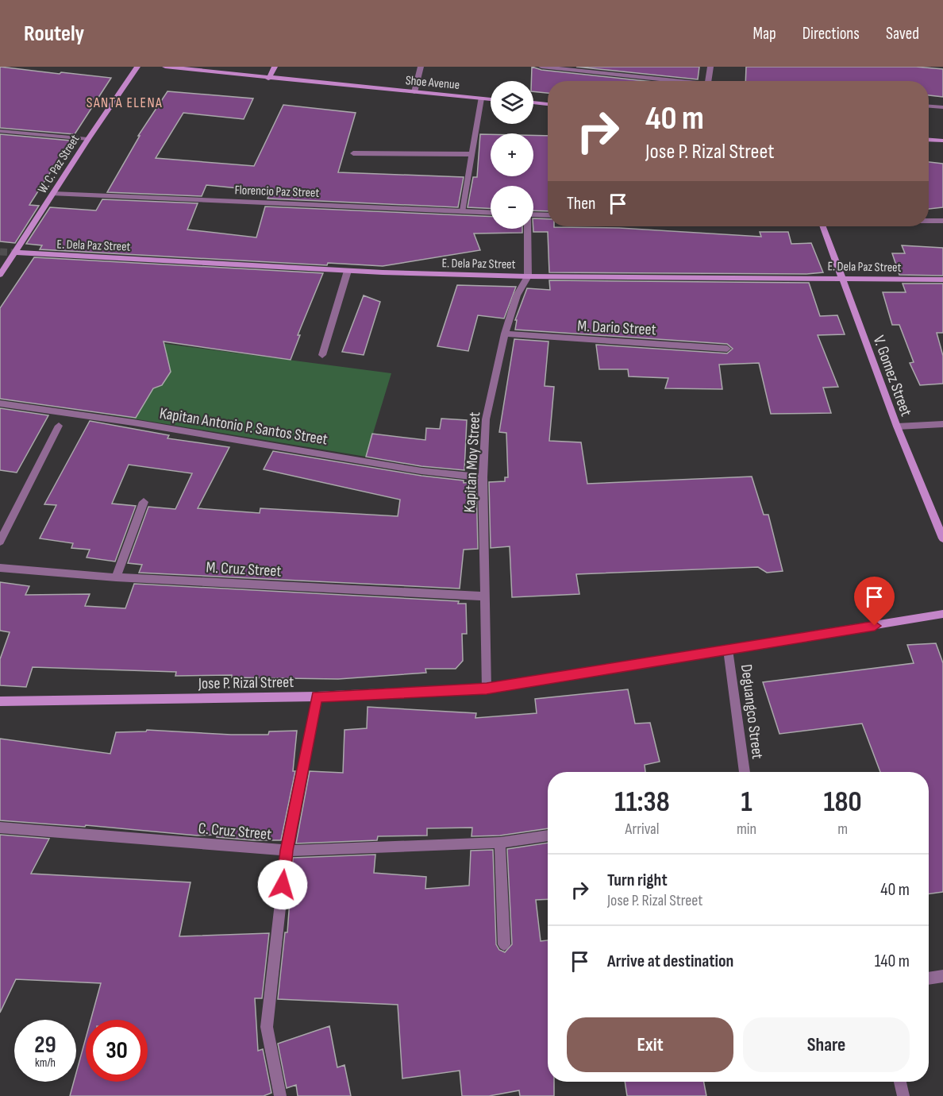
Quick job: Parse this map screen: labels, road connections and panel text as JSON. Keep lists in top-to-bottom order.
{
  "streets": {
    "street": [
      "Shoe Avenue",
      "W. C. Paz Street",
      "Florencio Paz Street",
      "E. Dela Paz Street",
      "M. Dario Street",
      "V. Gomez Street",
      "Kapitan Antonio P. Santos Street",
      "Kapitan Moy Street",
      "M. Cruz Street",
      "Jose P. Rizal Street",
      "Deguangco Street",
      "C. Cruz Street"
    ]
  },
  "crossings": [
    ["W. C. Paz Street", "Florencio Paz Street"],
    ["W. C. Paz Street", "E. Dela Paz Street"],
    ["E. Dela Paz Street", "V. Gomez Street"],
    ["E. Dela Paz Street", "Kapitan Moy Street"],
    ["M. Dario Street", "Kapitan Moy Street"],
    ["Kapitan Antonio P. Santos Street", "Kapitan Moy Street"],
    ["Kapitan Moy Street", "M. Cruz Street"],
    ["Kapitan Moy Street", "Jose P. Rizal Street"],
    ["Jose P. Rizal Street", "Deguangco Street"]
  ],
  "districts": ["SANTA ELENA"],
  "page": {
    "header": "Routely",
    "nav": ["Map", "Directions", "Saved"],
    "map_buttons": ["+", "−"],
    "turn": ["40 m", "Jose P. Rizal Street"],
    "then": "Then",
    "eta": [
      "11:38",
      "Arrival",
      "1",
      "min",
      "180",
      "m"
    ],
    "list": [
      {
        "name": "Turn right",
        "note": "Jose P. Rizal Street",
        "value": "40 m"
      },
      {
        "name": "Arrive at destination",
        "value": "140 m"
      }
    ],
    "buttons": ["Exit", "Share"],
    "speed": "29 km/h",
    "limit": "30"
  }
}
